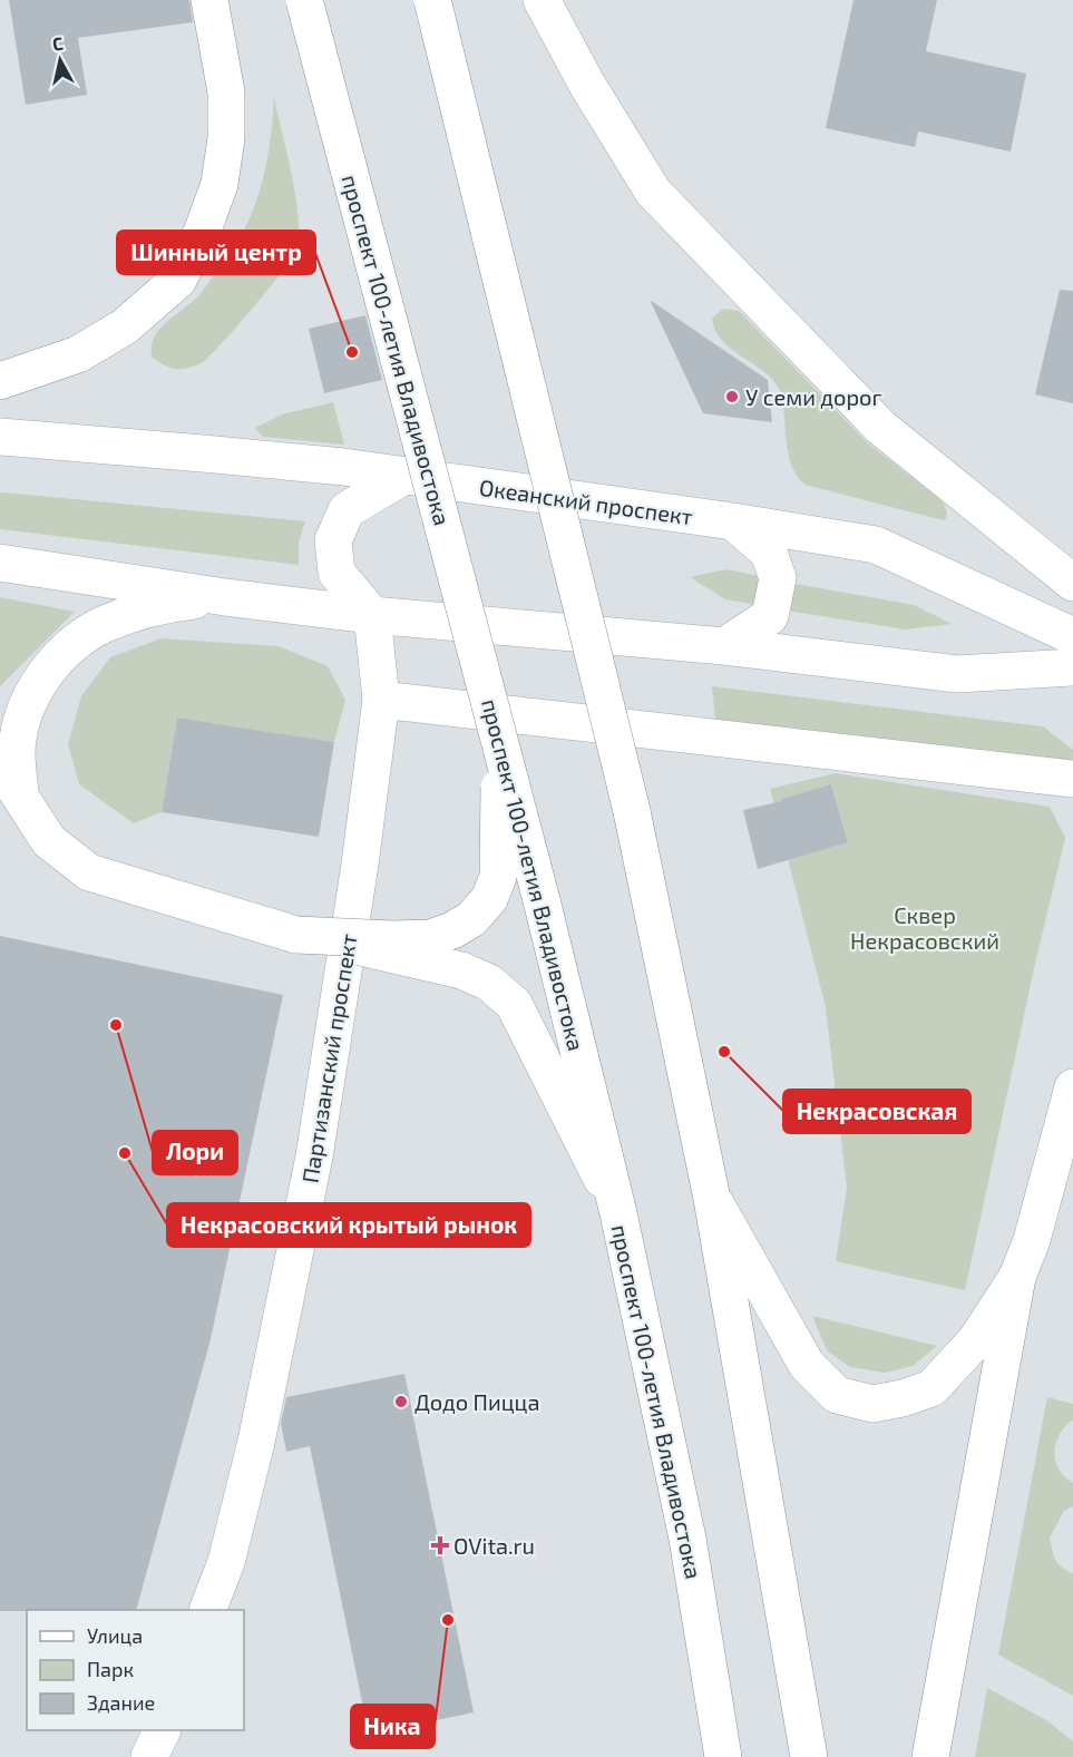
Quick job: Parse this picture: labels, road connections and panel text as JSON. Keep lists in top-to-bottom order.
{
  "streets": {
    "main road": ["проспект 100-летия Владивостока", "Океанский проспект", "Партизанский проспект"]
  },
  "parks": ["Сквер Некрасовский"],
  "places": {
    "other": [
      "Шинный центр",
      "У семи дорог",
      "Лори",
      "Некрасовская",
      "Некрасовский крытый рынок",
      "Додо Пицца",
      "Ника"
    ],
    "health": ["OVita.ru"]
  },
  "legend": ["Улица", "Парк", "Здание"],
  "north": "top"
}
